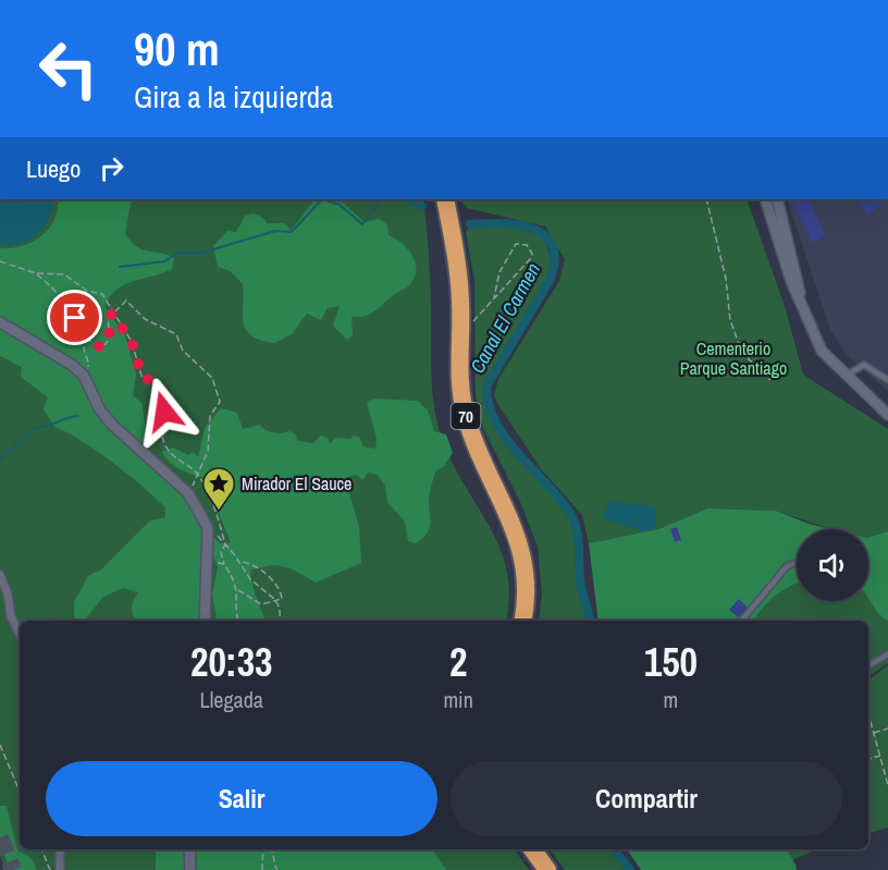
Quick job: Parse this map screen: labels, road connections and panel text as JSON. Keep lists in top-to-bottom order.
{
  "streets": {
    "highway": ["70"]
  },
  "water": ["Canal El Carmen"],
  "parks": ["Cementerio Parque Santiago"],
  "places": {
    "place": ["Mirador El Sauce"]
  },
  "page": {
    "turn": ["90 m", "Gira a la izquierda"],
    "then": "Luego",
    "eta": [
      "20:33",
      "Llegada",
      "2",
      "min",
      "150",
      "m"
    ],
    "buttons": ["Salir", "Compartir"]
  }
}
